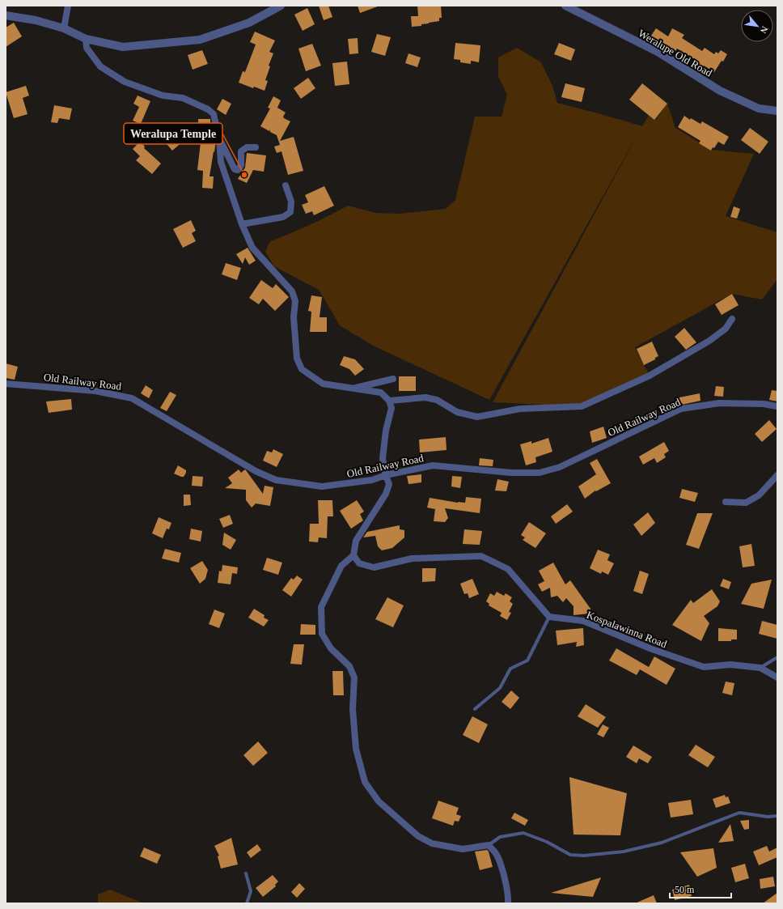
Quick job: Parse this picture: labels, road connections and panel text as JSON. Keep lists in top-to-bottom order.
{
  "streets": {
    "street": ["Weralupe Old Road", "Old Railway Road", "Kospalawinna Road"]
  },
  "places": ["Weralupa Temple"],
  "scale_bar": "50 m",
  "north": "bottom right"
}
